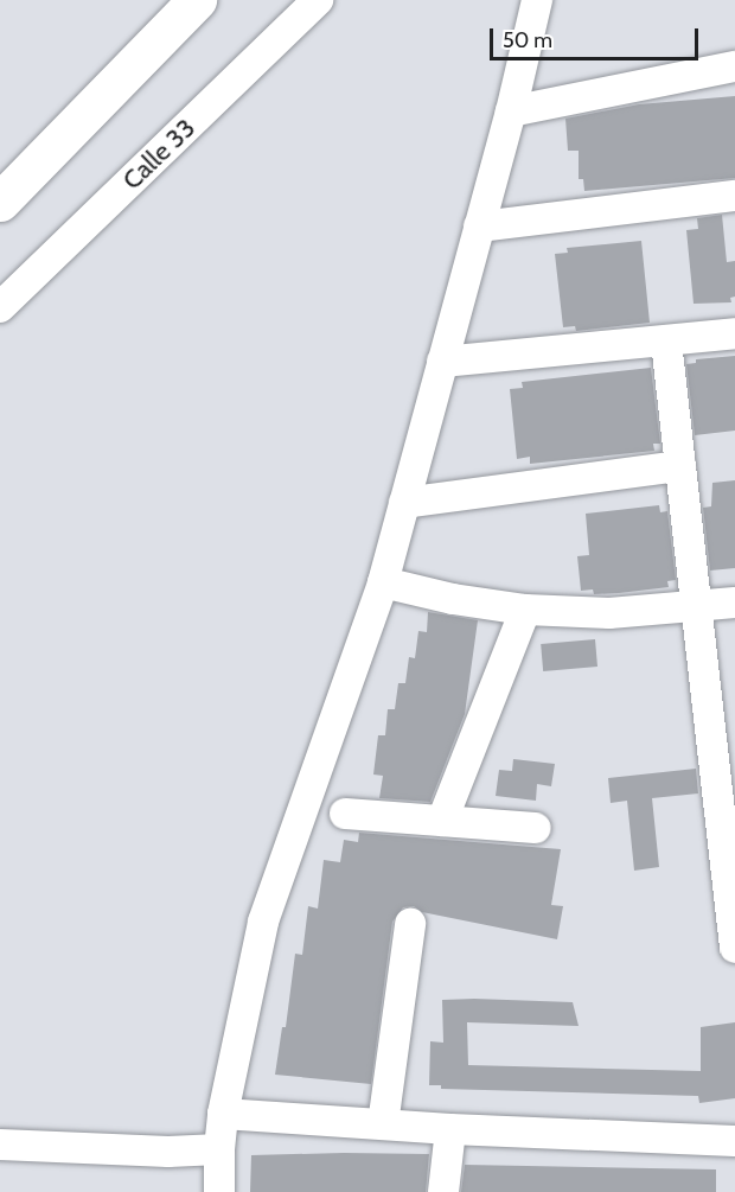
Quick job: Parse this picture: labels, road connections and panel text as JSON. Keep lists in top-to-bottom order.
{
  "streets": {
    "street": ["Calle 33"]
  },
  "scale_bar": "50 m"
}
